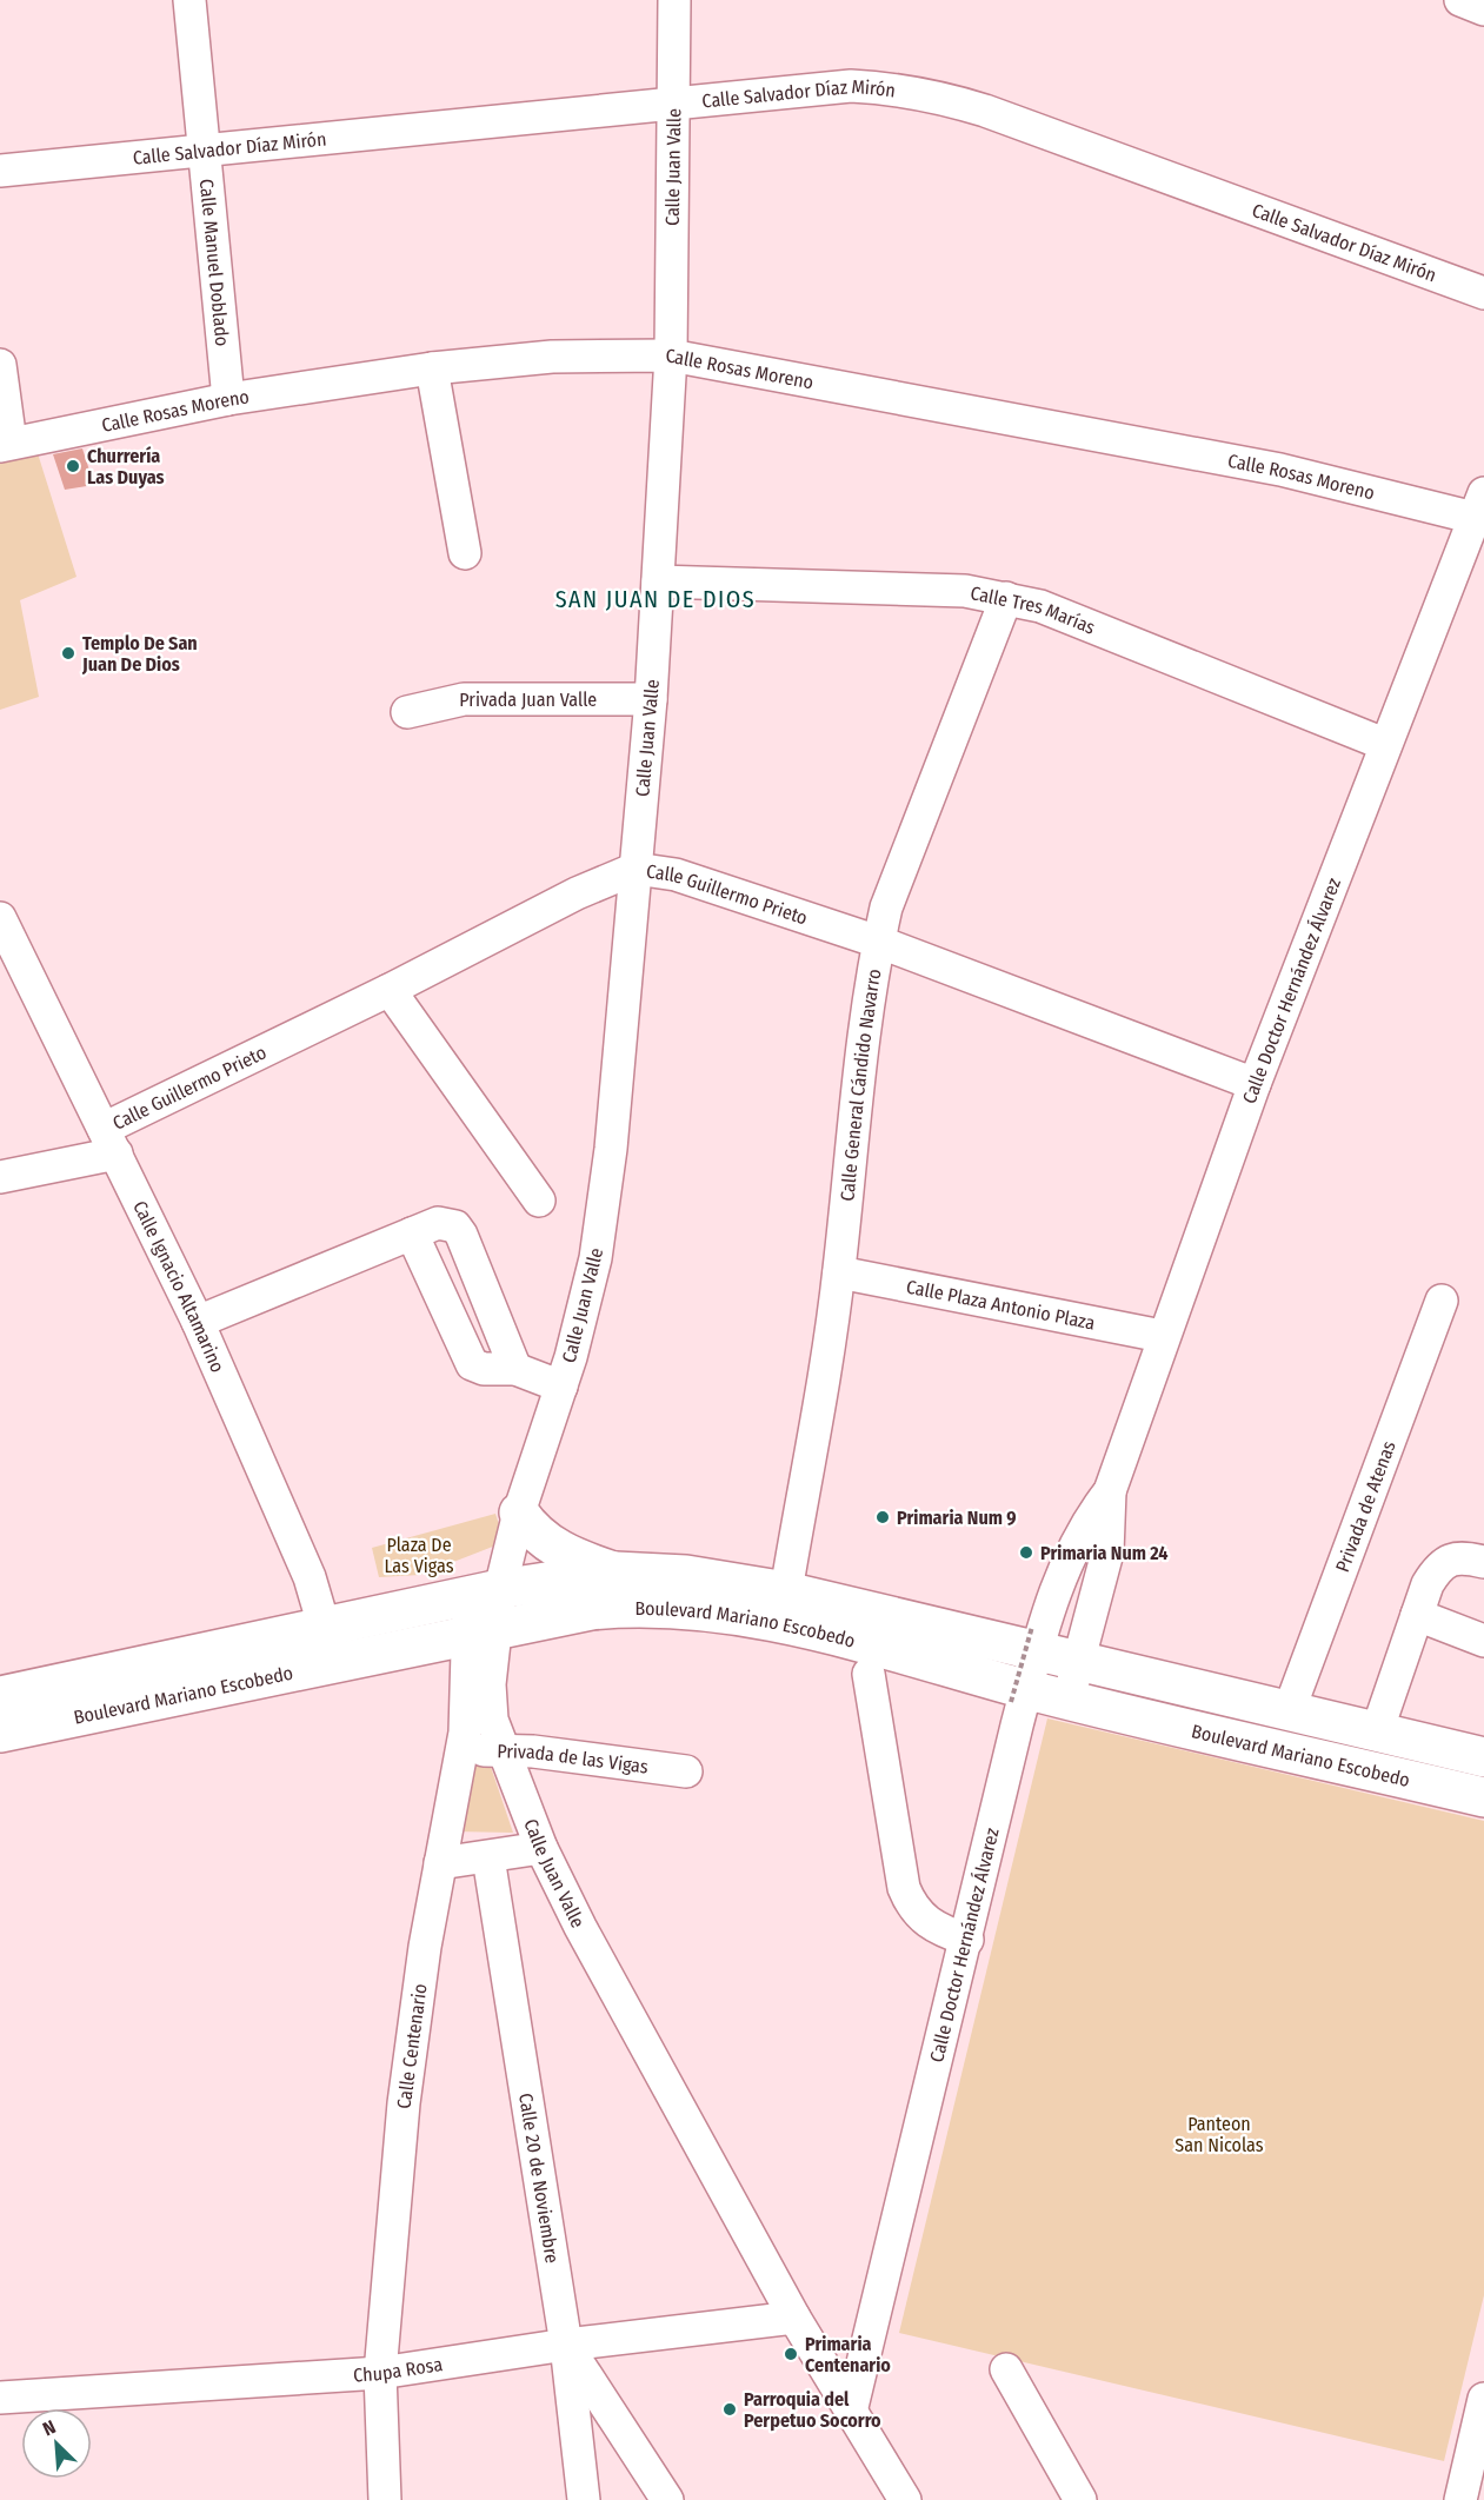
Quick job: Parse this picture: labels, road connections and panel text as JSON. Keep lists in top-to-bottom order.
{
  "streets": {
    "main road": ["Boulevard Mariano Escobedo"],
    "street": [
      "Calle Salvador Díaz Mirón",
      "Calle Juan Valle",
      "Calle Manuel Doblado",
      "Calle Rosas Moreno",
      "Calle Tres Marías",
      "Privada Juan Valle",
      "Calle Guillermo Prieto",
      "Calle Doctor Hernández Álvarez",
      "Calle General Cándido Navarro",
      "Calle Ignacio Altamarino",
      "Calle Plaza Antonio Plaza",
      "Privada de Atenas",
      "Privada de las Vigas",
      "Calle Centenario",
      "Calle 20 de Noviembre",
      "Chupa Rosa"
    ]
  },
  "crossings": [
    ["Calle Salvador Díaz Mirón", "Calle Juan Valle"],
    ["Calle Salvador Díaz Mirón", "Calle Manuel Doblado"],
    ["Calle Juan Valle", "Calle Rosas Moreno"],
    ["Calle Juan Valle", "Calle Tres Marías"],
    ["Calle Juan Valle", "Privada Juan Valle"],
    ["Calle Juan Valle", "Calle Guillermo Prieto"],
    ["Calle Juan Valle", "Calle Doctor Hernández Álvarez"],
    ["Calle Juan Valle", "Boulevard Mariano Escobedo"],
    ["Calle Juan Valle", "Privada de las Vigas"],
    ["Calle Juan Valle", "Calle Centenario"],
    ["Calle Juan Valle", "Chupa Rosa"],
    ["Calle Manuel Doblado", "Calle Rosas Moreno"],
    ["Calle Rosas Moreno", "Calle Doctor Hernández Álvarez"],
    ["Calle Tres Marías", "Calle Doctor Hernández Álvarez"],
    ["Calle Tres Marías", "Calle General Cándido Navarro"],
    ["Calle Guillermo Prieto", "Calle Doctor Hernández Álvarez"],
    ["Calle Guillermo Prieto", "Calle General Cándido Navarro"],
    ["Calle Guillermo Prieto", "Calle Ignacio Altamarino"],
    ["Calle Doctor Hernández Álvarez", "Calle Plaza Antonio Plaza"],
    ["Calle Doctor Hernández Álvarez", "Boulevard Mariano Escobedo"],
    ["Calle General Cándido Navarro", "Calle Plaza Antonio Plaza"],
    ["Calle General Cándido Navarro", "Boulevard Mariano Escobedo"],
    ["Calle Ignacio Altamarino", "Boulevard Mariano Escobedo"],
    ["Privada de Atenas", "Boulevard Mariano Escobedo"],
    ["Boulevard Mariano Escobedo", "Calle Centenario"],
    ["Privada de las Vigas", "Calle Centenario"],
    ["Calle Centenario", "Chupa Rosa"],
    ["Calle 20 de Noviembre", "Chupa Rosa"]
  ],
  "districts": ["SAN JUAN DE DIOS"],
  "parks": ["Plaza De Las Vigas", "Panteon San Nicolas"],
  "places": [
    "Churrería Las Duyas",
    "Templo De San Juan De Dios",
    "Primaria Num 9",
    "Primaria Num 24",
    "Primaria Centenario",
    "Parroquia del Perpetuo Socorro"
  ],
  "north": "top left"
}
